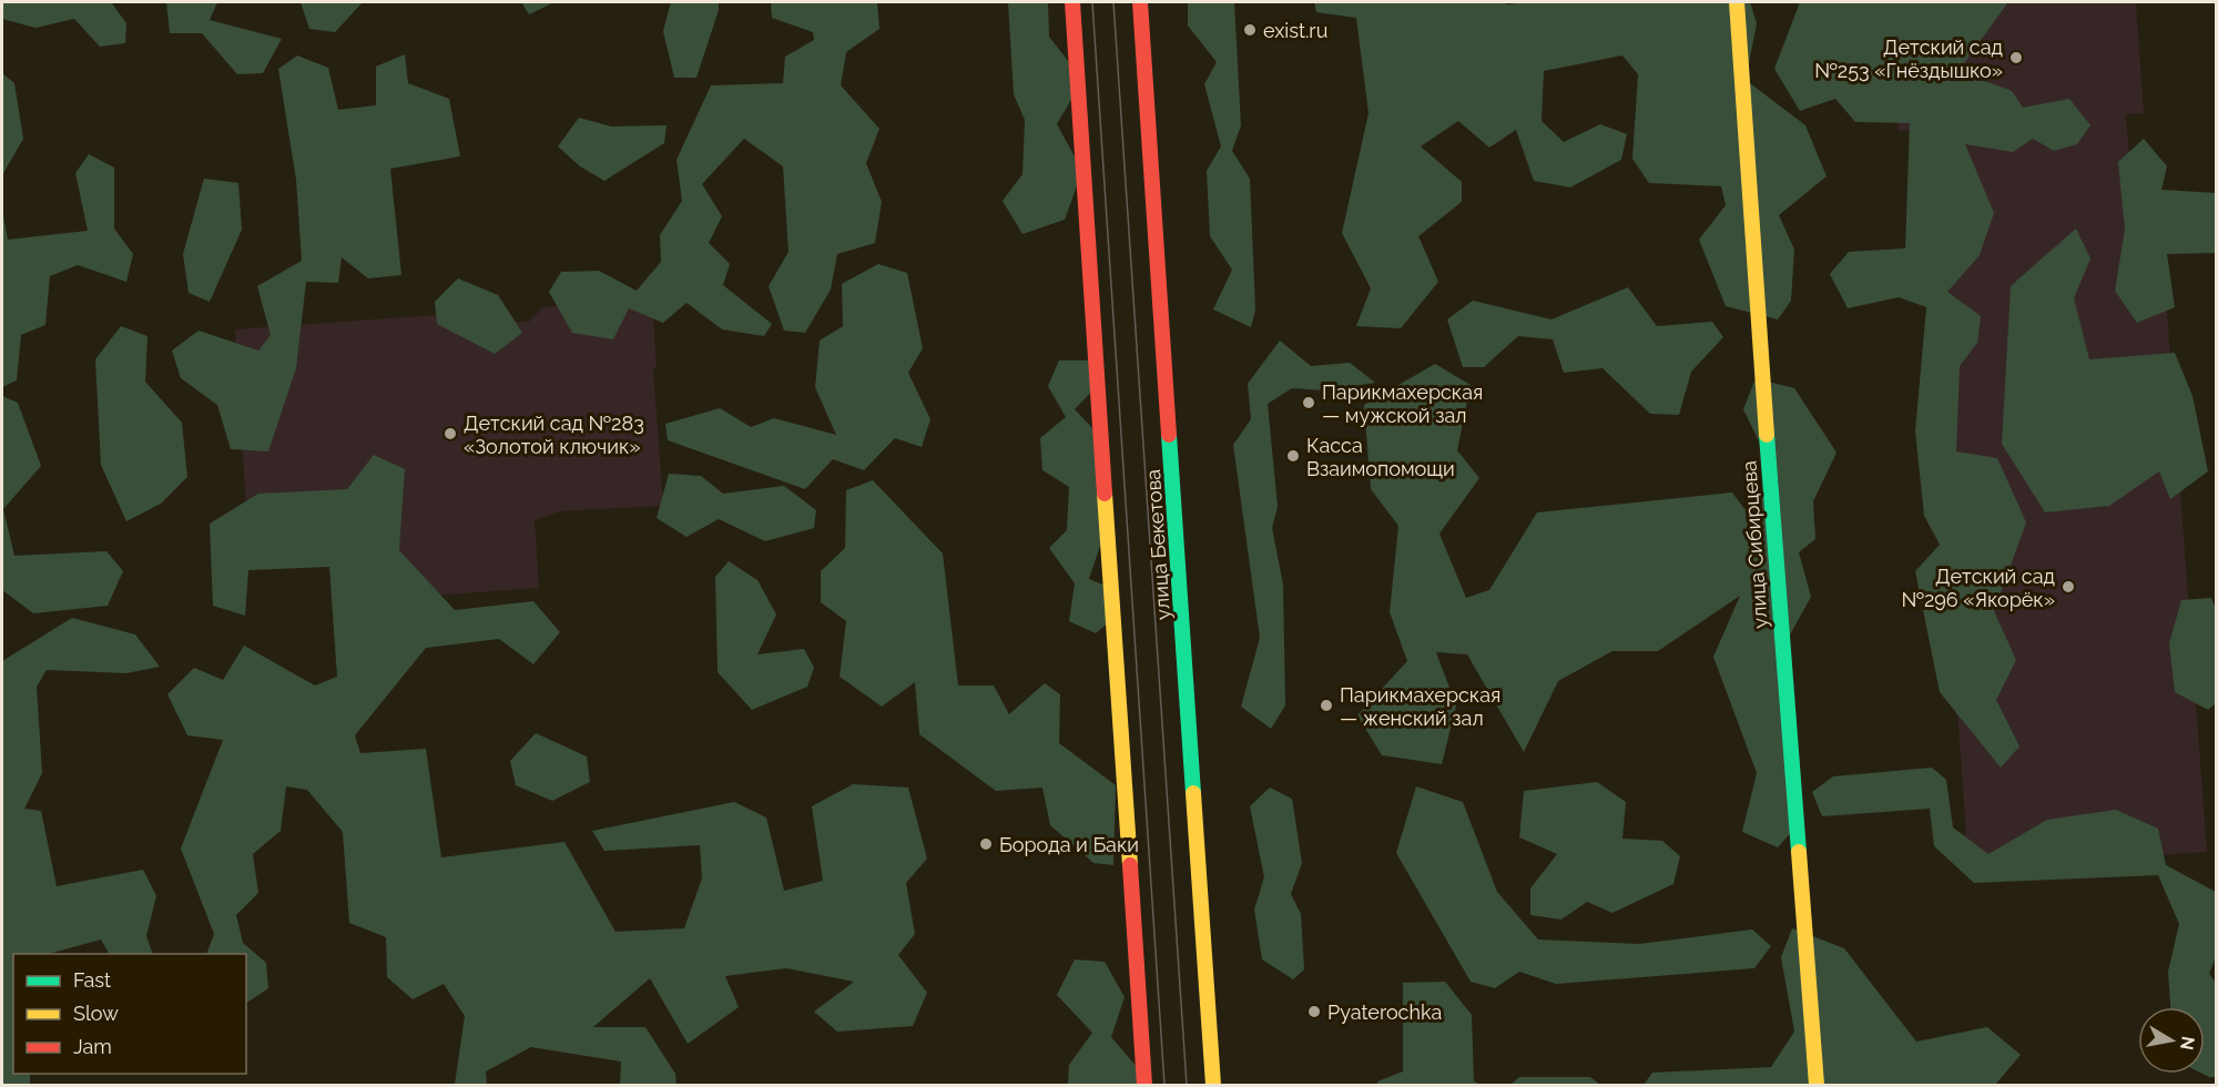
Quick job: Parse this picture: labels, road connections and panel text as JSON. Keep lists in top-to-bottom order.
{
  "streets": {
    "main road": ["улица Бекетова", "улица Сибирцева"]
  },
  "places": [
    "exist.ru",
    "Детский сад №253 «Гнёздышко»",
    "Парикмахерская — мужской зал",
    "Детский сад №283 «Золотой ключик»",
    "Касса Взаимопомощи",
    "Детский сад №296 «Якорёк»",
    "Парикмахерская — женский зал",
    "Борода и Баки",
    "Pyaterochka"
  ],
  "legend": ["Fast", "Slow", "Jam"],
  "north": "right"
}
